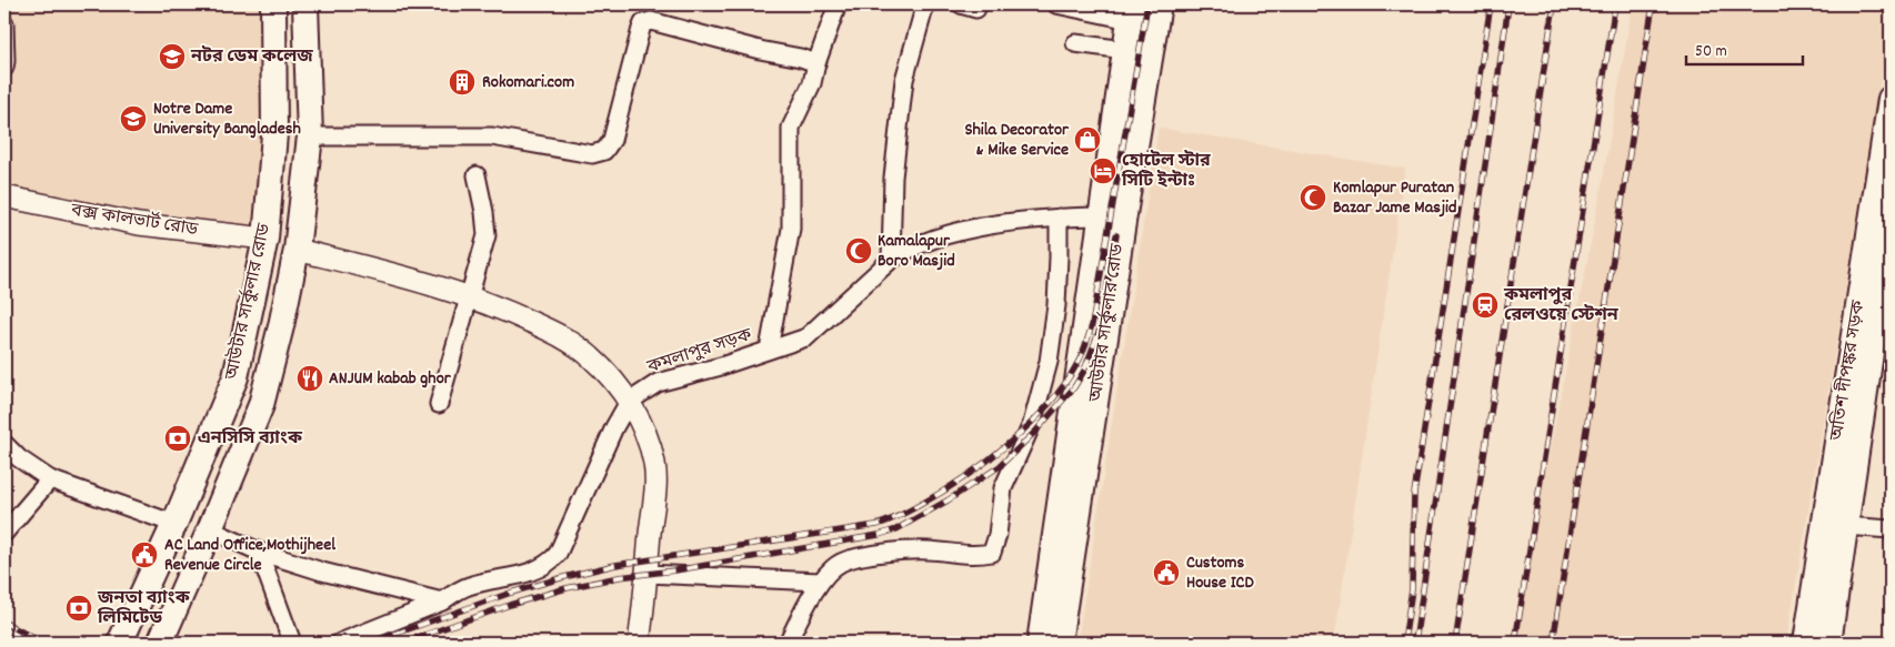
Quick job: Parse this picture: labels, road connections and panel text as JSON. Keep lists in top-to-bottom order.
{
  "streets": {
    "main road": ["আউটার সার্কুলার রোড", "অতিশ দীপঙ্কর সড়ক"],
    "street": ["বক্স কালভার্ট রোড", "কমলাপুর সড়ক"]
  },
  "crossings": [
    ["বক্স কালভার্ট রোড", "আউটার সার্কুলার রোড"],
    ["আউটার সার্কুলার রোড", "কমলাপুর সড়ক"]
  ],
  "places": {
    "school or university": ["নটর ডেম কলেজ", "Notre Dame University Bangladesh"],
    "building": ["Rokomari.com"],
    "shop": ["Shila Decorator & Mike Service"],
    "hotel": ["হোটেল স্টার সিটি ইন্টাঃ"],
    "mosque": ["Komlapur Puratan Bazar Jame Masjid", "Kamalapur Boro Masjid"],
    "station": ["কমলাপুর রেলওয়ে স্টেশন"],
    "restaurant": ["ANJUM kabab ghor"],
    "bank": ["এনসিসি ব্যাংক", "জনতা ব্যাংক লিমিটেড"],
    "public building": ["AC Land Office,Mothijheel Revenue Circle", "Customs House ICD"]
  },
  "scale_bar": "50 m"
}
